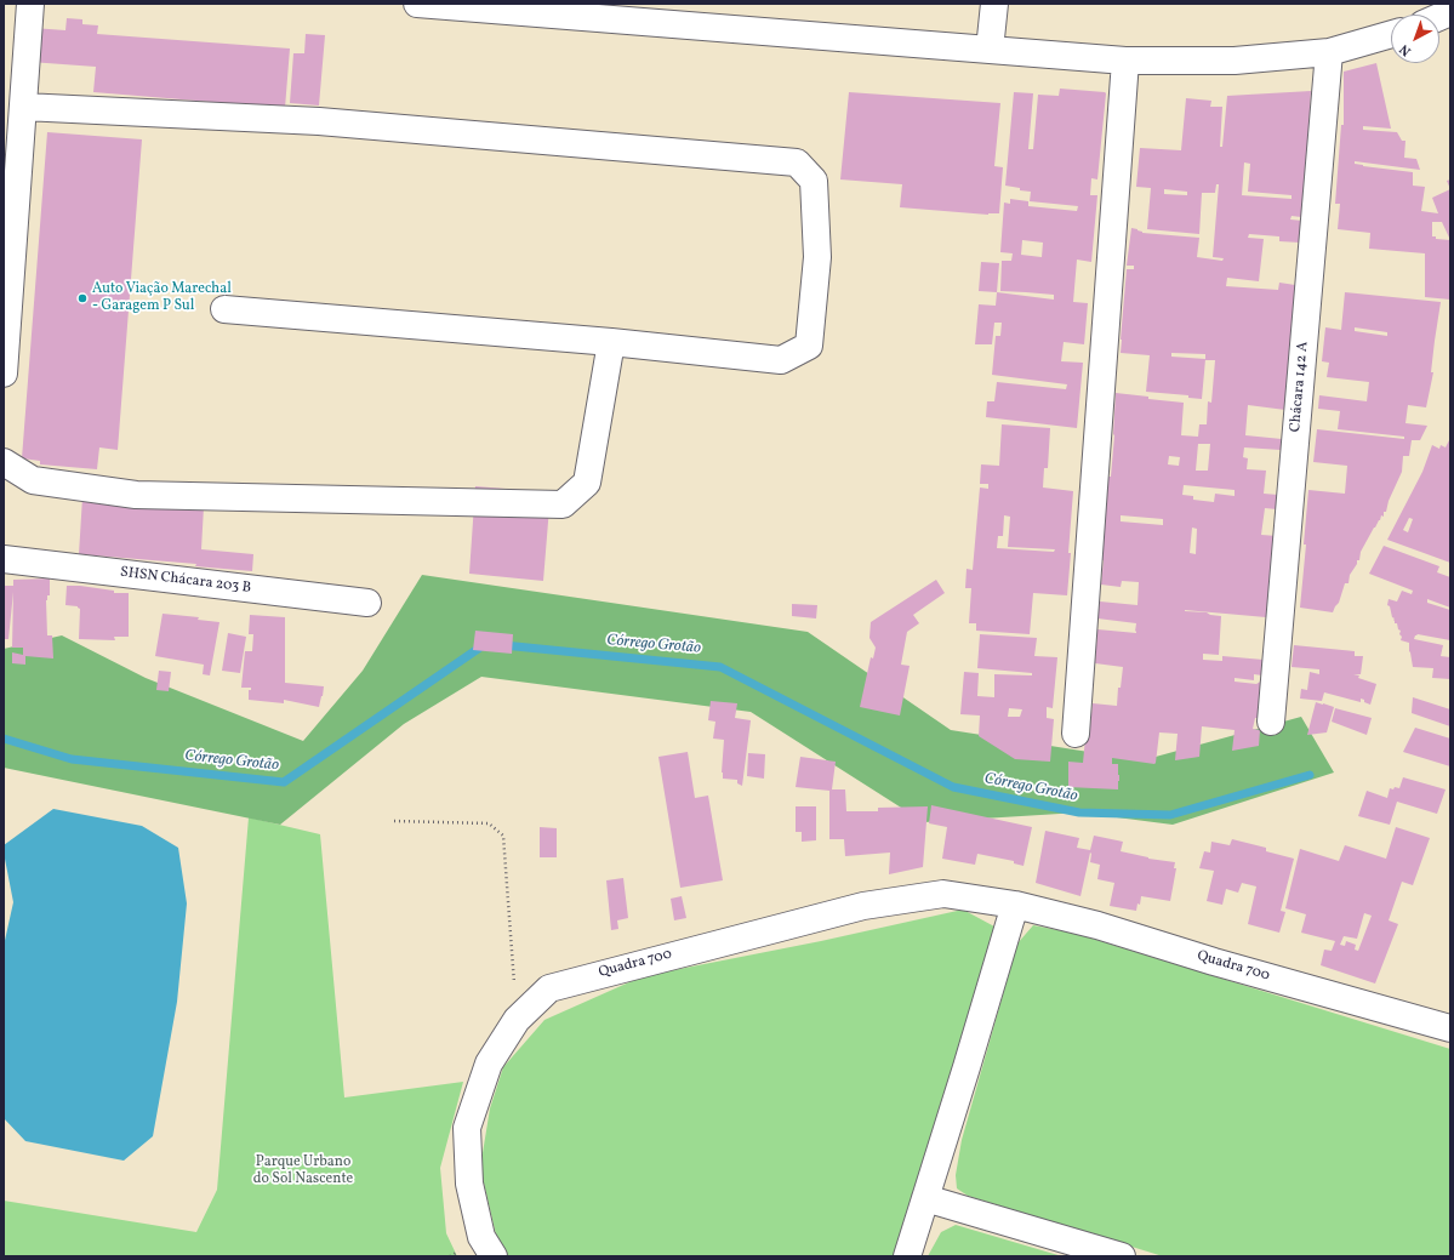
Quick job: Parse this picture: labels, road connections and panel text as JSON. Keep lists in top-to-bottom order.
{
  "streets": {
    "street": ["Chácara 142 A", "SHSN Chácara 203 B", "Quadra 700"]
  },
  "water": ["Córrego Grotão"],
  "parks": ["Parque Urbano do Sol Nascente"],
  "places": ["Auto Viação Marechal - Garagem P Sul"],
  "north": "bottom left"
}
